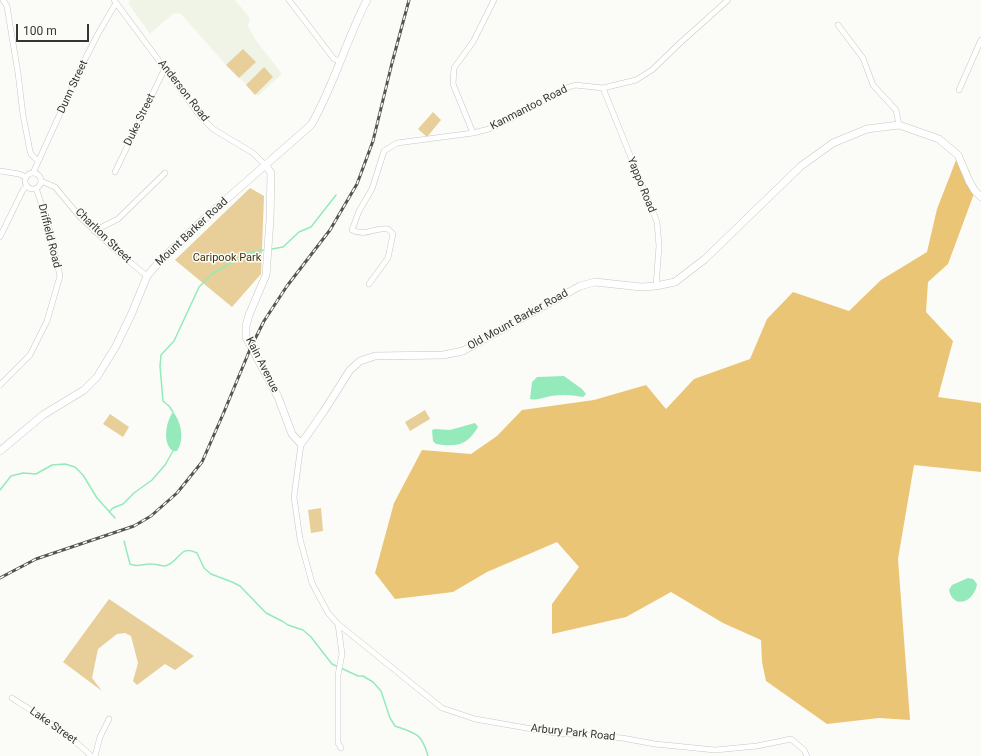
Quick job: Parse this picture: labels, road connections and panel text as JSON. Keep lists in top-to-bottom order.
{
  "streets": {
    "main road": ["Mount Barker Road", "Old Mount Barker Road", "Kain Avenue"],
    "street": [
      "Dunn Street",
      "Anderson Road",
      "Kanmantoo Road",
      "Duke Street",
      "Yappo Road",
      "Driffield Road",
      "Charlton Street",
      "Lake Street",
      "Arbury Park Road"
    ]
  },
  "crossings": [
    ["Dunn Street", "Anderson Road"],
    ["Dunn Street", "Driffield Road"],
    ["Dunn Street", "Charlton Street"],
    ["Anderson Road", "Duke Street"],
    ["Anderson Road", "Mount Barker Road"],
    ["Anderson Road", "Kain Avenue"],
    ["Kanmantoo Road", "Yappo Road"],
    ["Yappo Road", "Old Mount Barker Road"],
    ["Mount Barker Road", "Charlton Street"],
    ["Mount Barker Road", "Kain Avenue"],
    ["Driffield Road", "Charlton Street"],
    ["Old Mount Barker Road", "Kain Avenue"],
    ["Old Mount Barker Road", "Arbury Park Road"]
  ],
  "parks": ["Caripook Park"],
  "scale_bar": "100 m"
}
